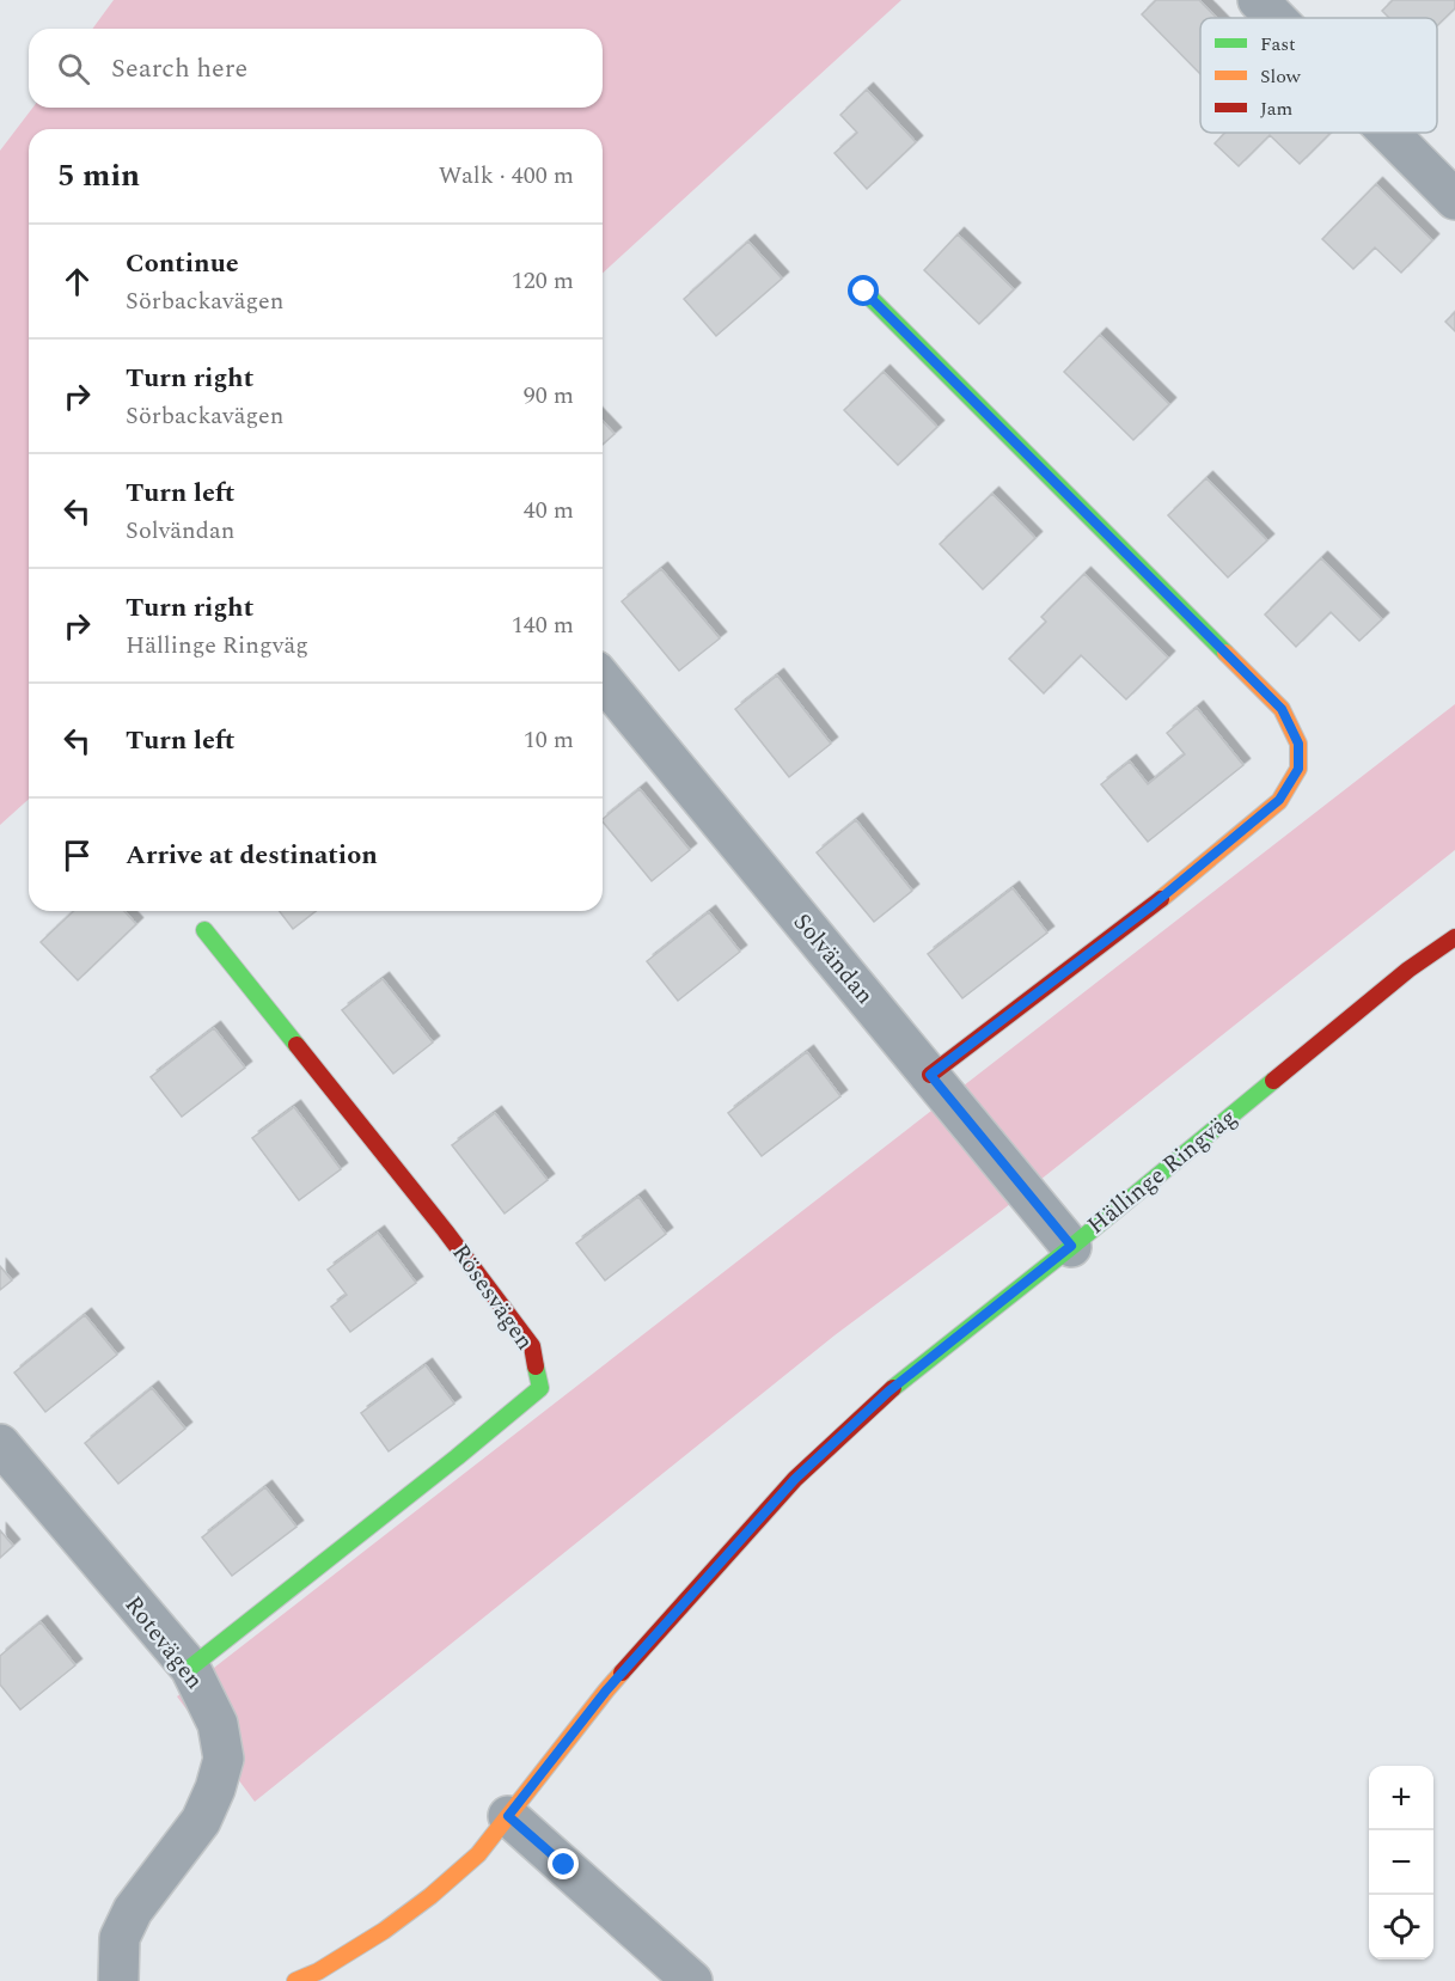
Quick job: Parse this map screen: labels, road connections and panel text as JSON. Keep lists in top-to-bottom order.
{
  "streets": {
    "street": [
      "Solvändan",
      "Hällinge Ringväg",
      "Rösesvägen",
      "Rotevägen"
    ]
  },
  "crossings": [
    ["Solvändan", "Hällinge Ringväg"],
    ["Rösesvägen", "Rotevägen"]
  ],
  "legend": ["Fast", "Slow", "Jam"],
  "page": {
    "search": "Search here",
    "heading": ["5 min", "Walk · 400 m"],
    "list": [
      ["Continue", "Sörbackavägen", "120 m"],
      ["Turn right", "Sörbackavägen", "90 m"],
      ["Turn left", "Solvändan", "40 m"],
      ["Turn right", "Hällinge Ringväg", "140 m"],
      ["Turn left", "10 m"],
      "Arrive at destination"
    ],
    "map_buttons": ["+", "−"]
  }
}
